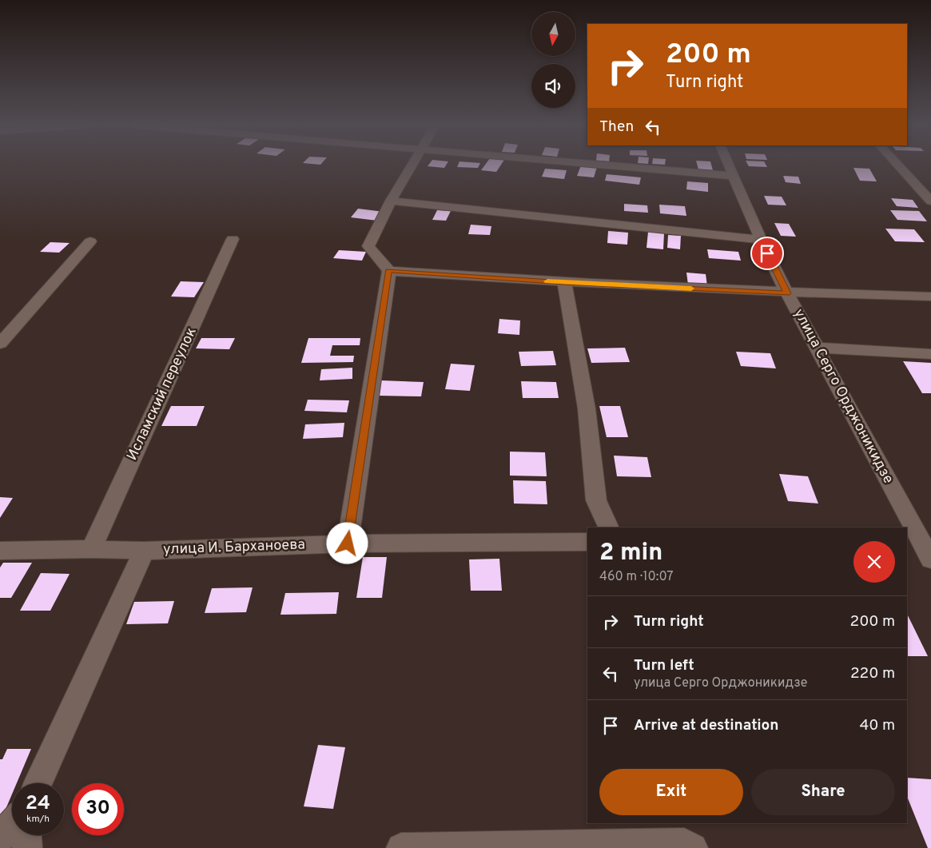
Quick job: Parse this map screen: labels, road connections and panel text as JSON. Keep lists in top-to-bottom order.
{
  "streets": {
    "street": ["Исламский переулок", "улица Серго Орджоникидзе", "улица И. Барханоева"]
  },
  "crossings": [
    ["Исламский переулок", "улица И. Барханоева"]
  ],
  "north": "bottom",
  "page": {
    "turn": ["200 m", "Turn right"],
    "then": "Then",
    "heading": ["2 min", "460 m · 10:07"],
    "list": [
      {
        "name": "Turn right",
        "value": "200 m"
      },
      {
        "name": "Turn left",
        "note": "улица Серго Орджоникидзе",
        "value": "220 m"
      },
      {
        "name": "Arrive at destination",
        "value": "40 m"
      }
    ],
    "buttons": ["Exit", "Share"],
    "speed": "24 km/h",
    "limit": "30"
  }
}
